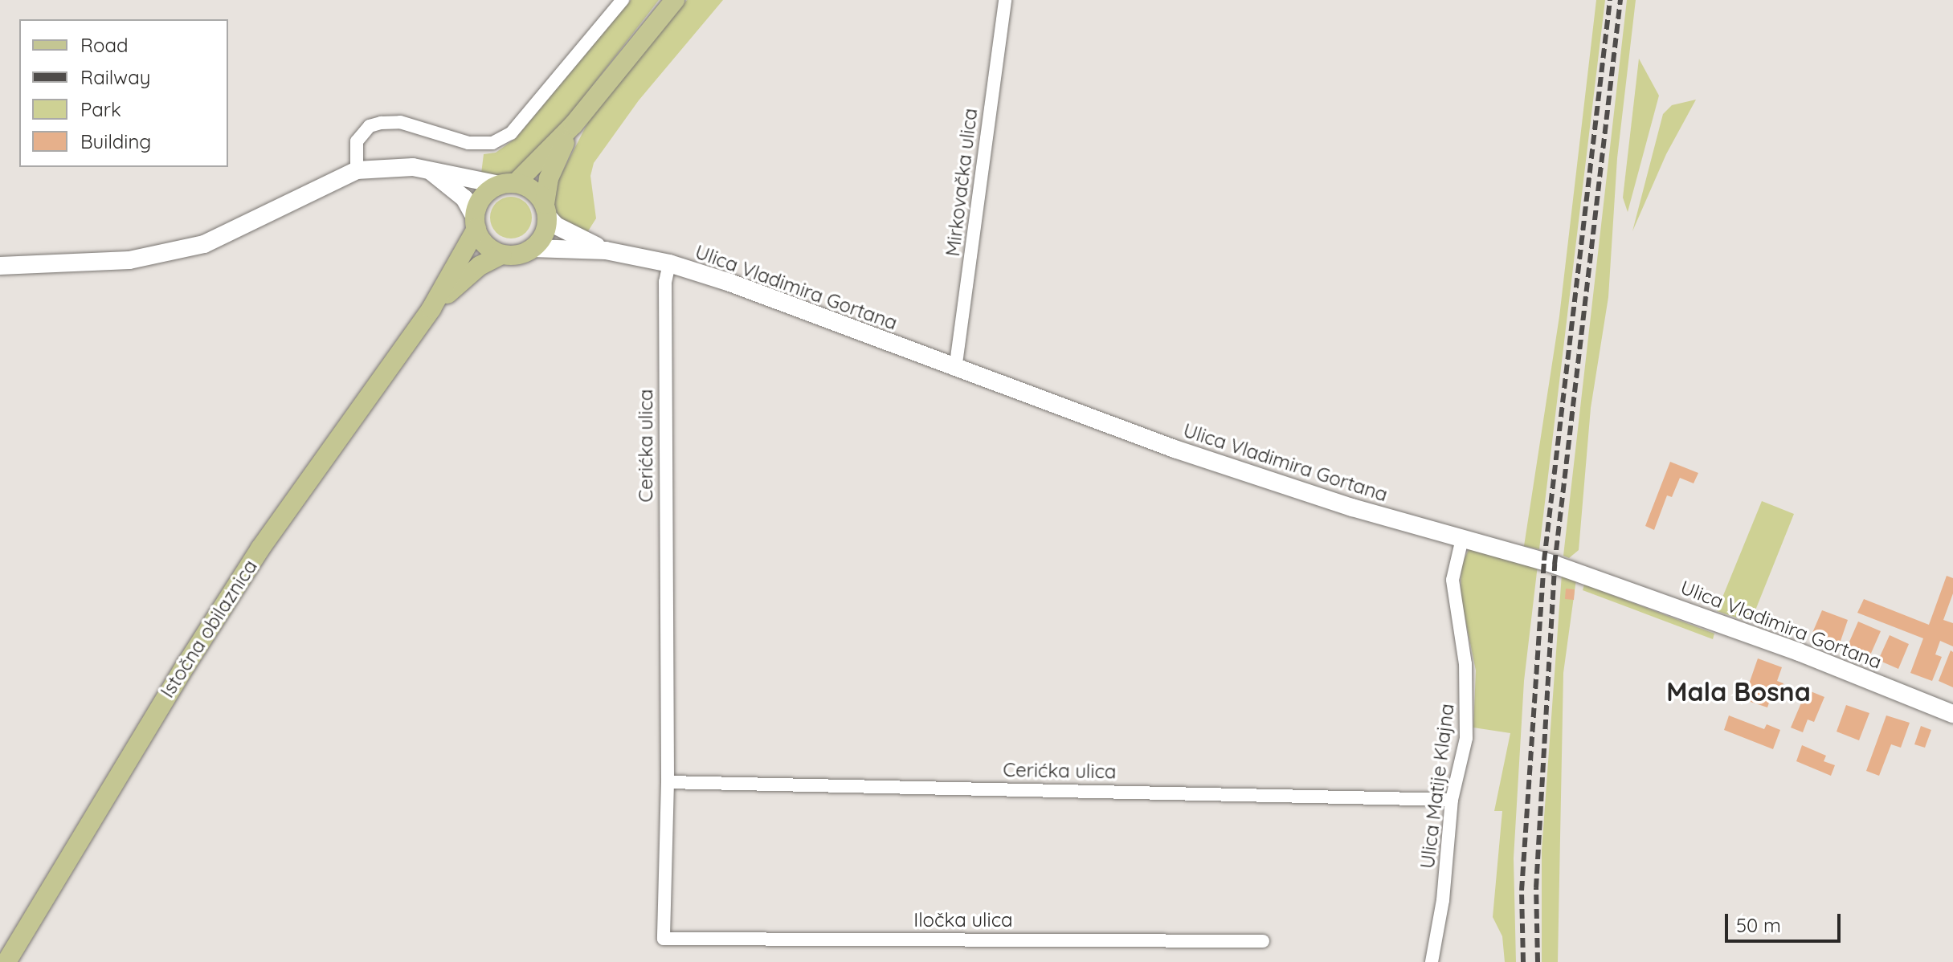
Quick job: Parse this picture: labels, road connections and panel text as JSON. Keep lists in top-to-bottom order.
{
  "streets": {
    "main road": ["Ulica Vladimira Gortana", "Istočna obilaznica"],
    "street": [
      "Mirkovačka ulica",
      "Cerićka ulica",
      "Ulica Matije Klajna",
      "Iločka ulica"
    ]
  },
  "crossings": [
    ["Mirkovačka ulica", "Ulica Vladimira Gortana"],
    ["Ulica Vladimira Gortana", "Cerićka ulica"],
    ["Ulica Vladimira Gortana", "Istočna obilaznica"],
    ["Ulica Vladimira Gortana", "Ulica Matije Klajna"],
    ["Cerićka ulica", "Ulica Matije Klajna"],
    ["Cerićka ulica", "Iločka ulica"]
  ],
  "districts": ["Mala Bosna"],
  "legend": [
    "Road",
    "Railway",
    "Park",
    "Building"
  ],
  "scale_bar": "50 m"
}
